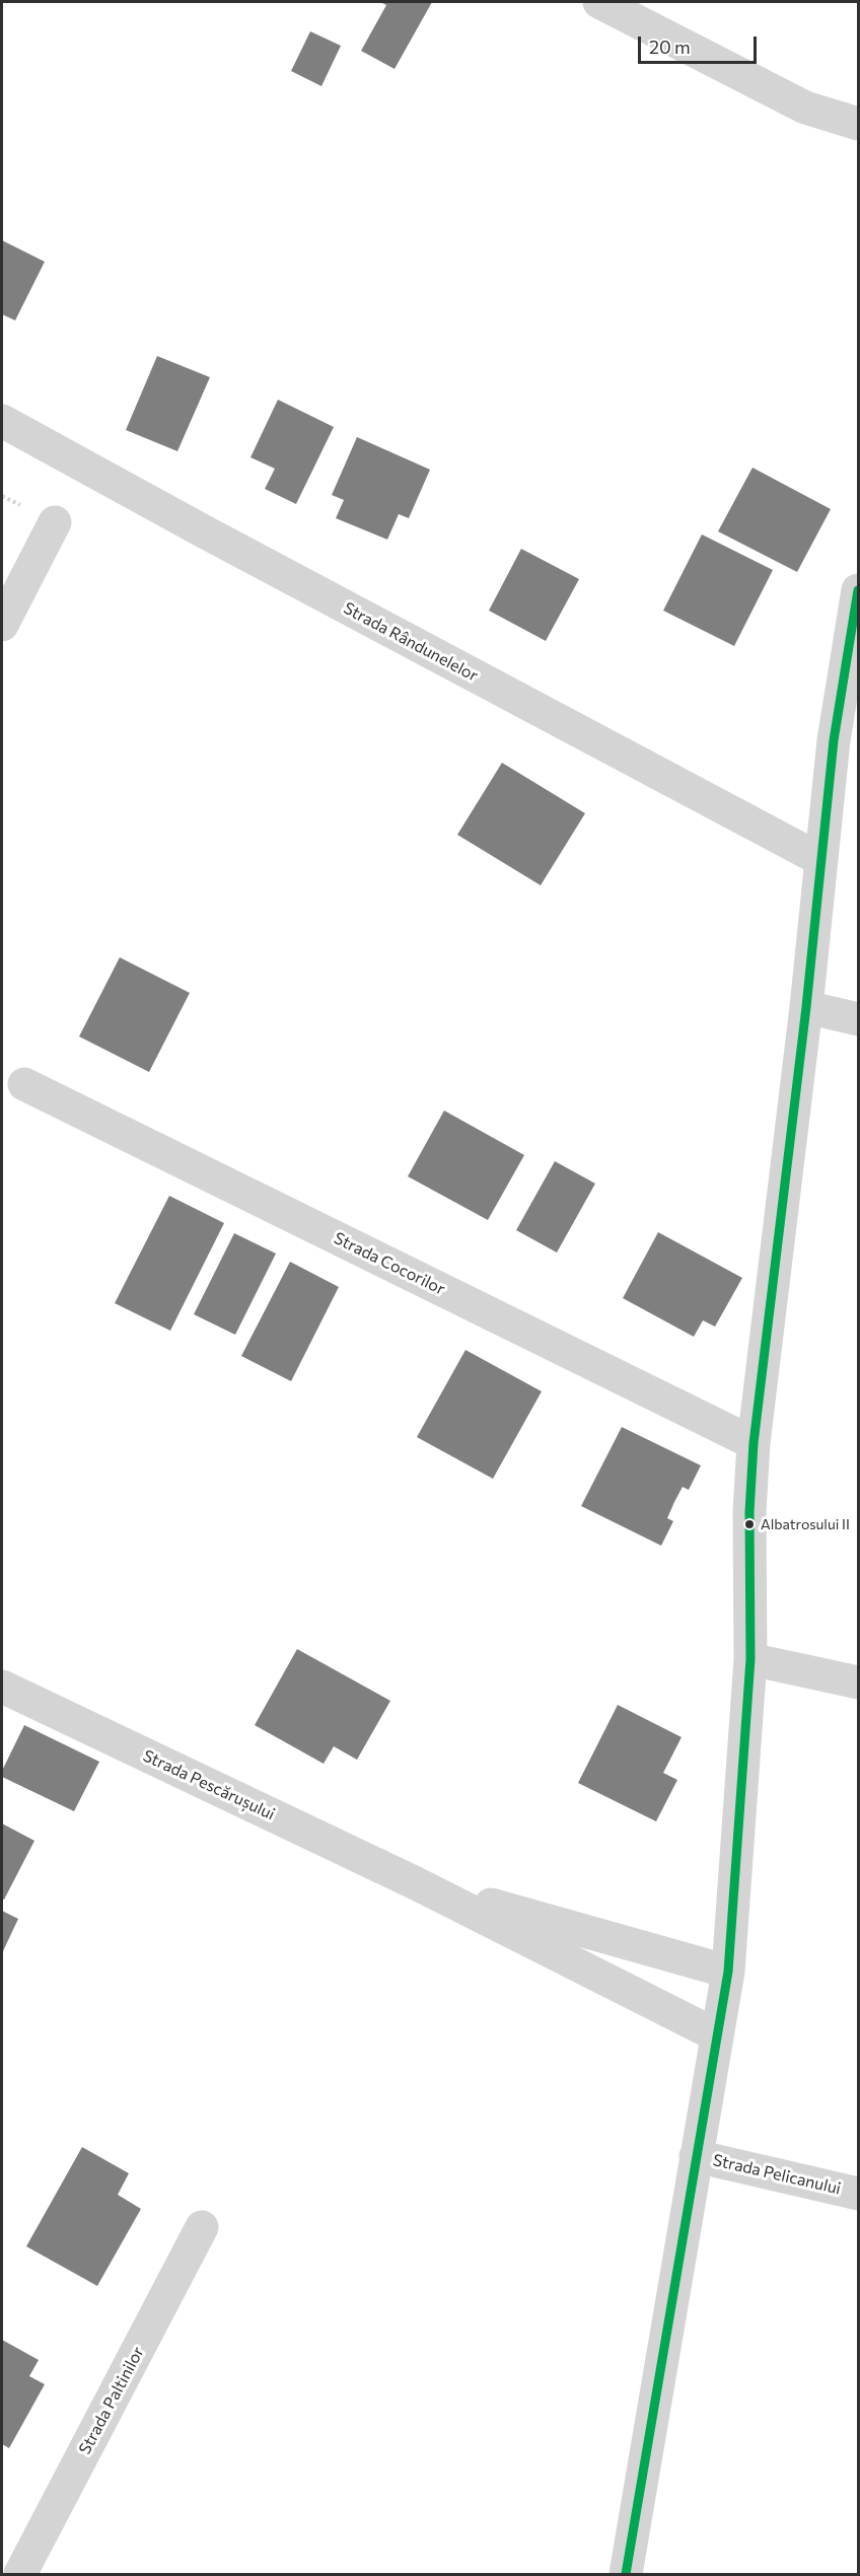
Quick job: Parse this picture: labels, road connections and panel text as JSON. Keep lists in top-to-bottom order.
{
  "streets": {
    "street": [
      "Strada Rândunelelor",
      "Strada Cocorilor",
      "Strada Pescărușului",
      "Strada Pelicanului",
      "Strada Paltinilor"
    ]
  },
  "places": ["Albatrosului II"],
  "scale_bar": "20 m"
}
